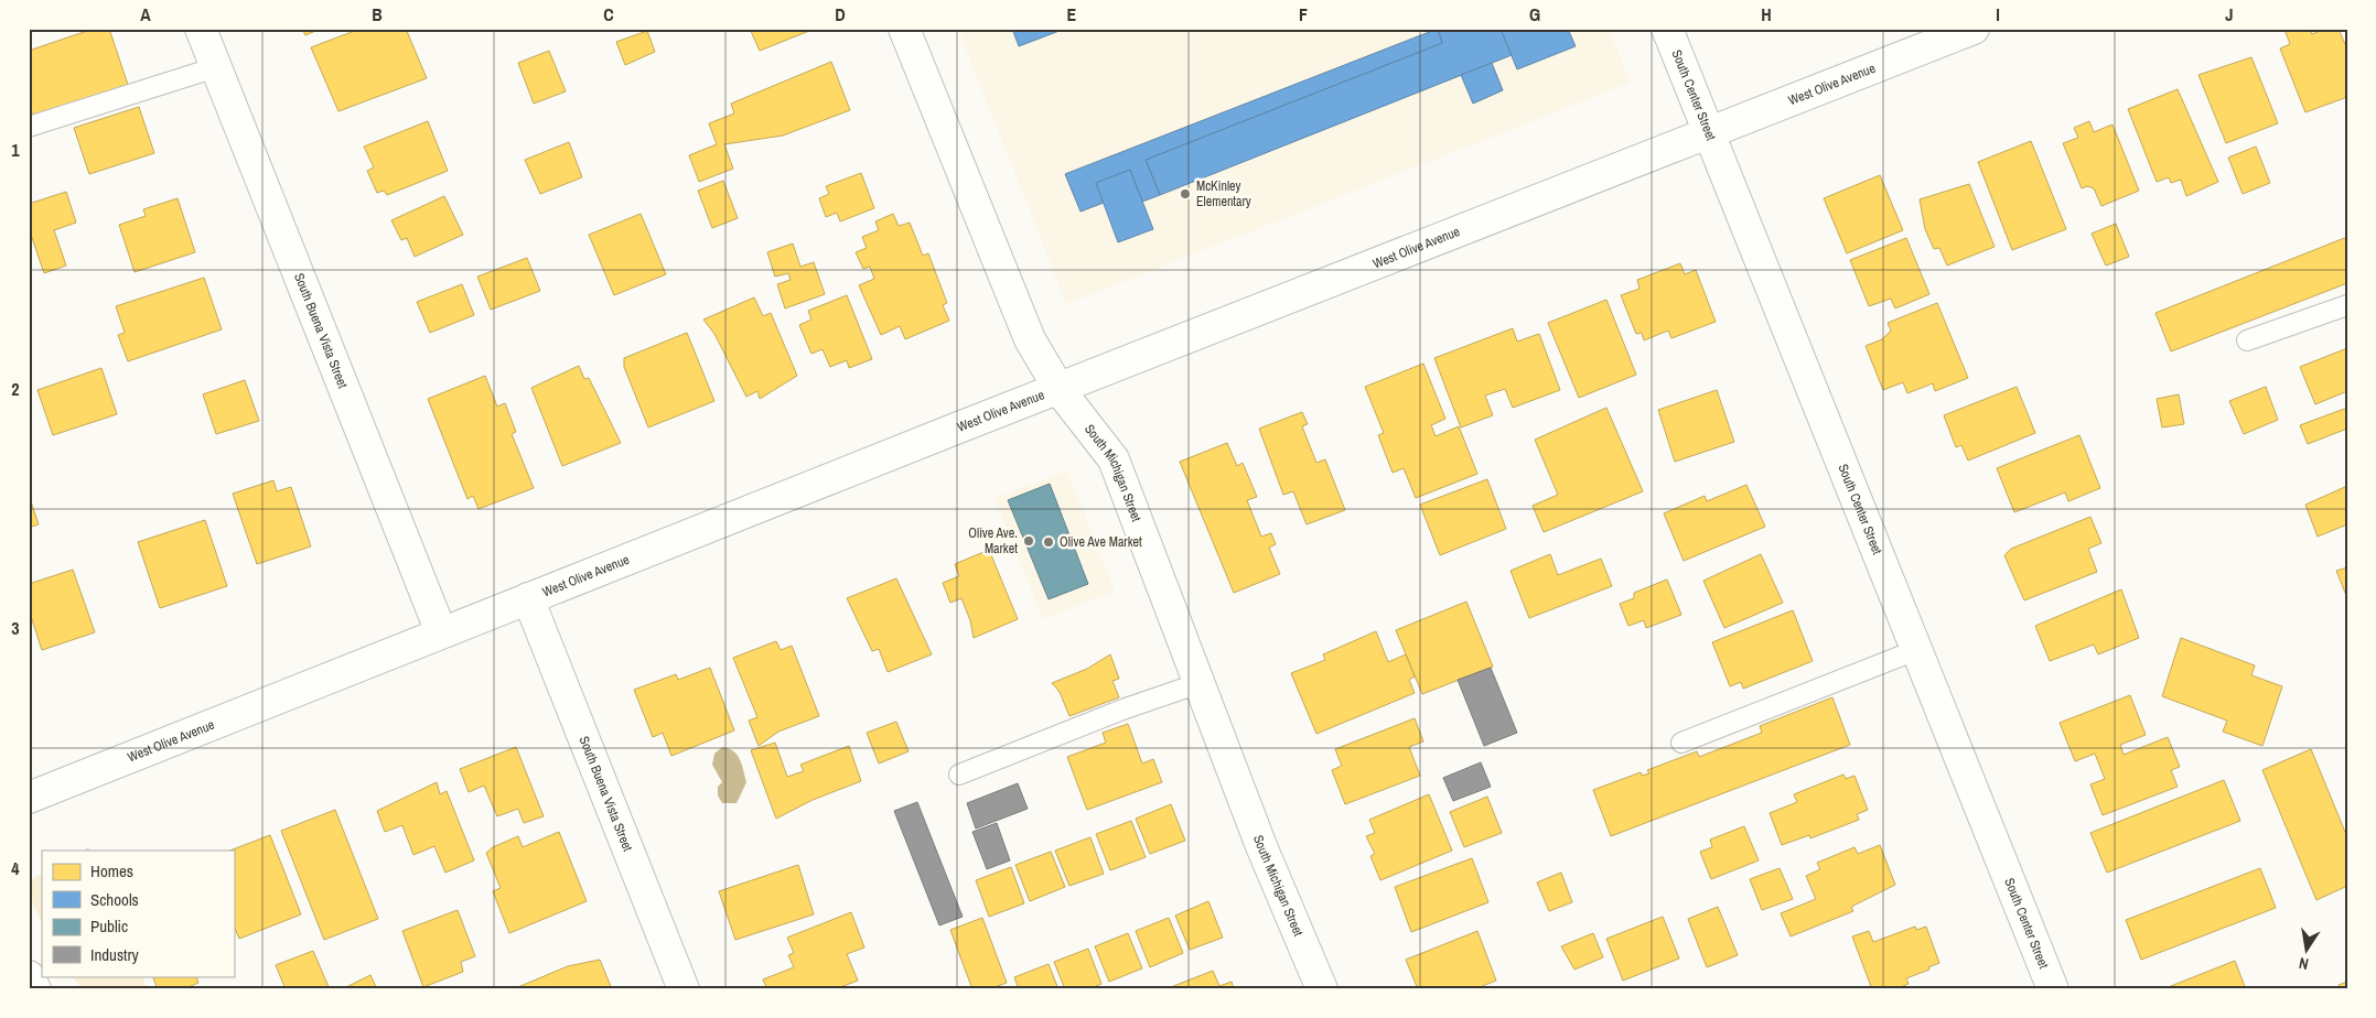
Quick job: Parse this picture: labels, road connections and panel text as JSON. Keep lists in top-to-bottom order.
{
  "streets": {
    "street": [
      "West Olive Avenue",
      "South Center Street",
      "South Buena Vista Street",
      "South Michigan Street"
    ]
  },
  "crossings": [
    ["West Olive Avenue", "South Center Street"],
    ["West Olive Avenue", "South Buena Vista Street"],
    ["West Olive Avenue", "South Michigan Street"]
  ],
  "places": ["McKinley Elementary", "Olive Ave. Market", "Olive Ave Market"],
  "legend": [
    "Homes",
    "Schools",
    "Public",
    "Industry"
  ],
  "north": "bottom",
  "grid": {
    "columns": [
      "A",
      "B",
      "C",
      "D",
      "E",
      "F",
      "G",
      "H",
      "I",
      "J"
    ],
    "rows": [
      "1",
      "2",
      "3",
      "4"
    ]
  }
}
